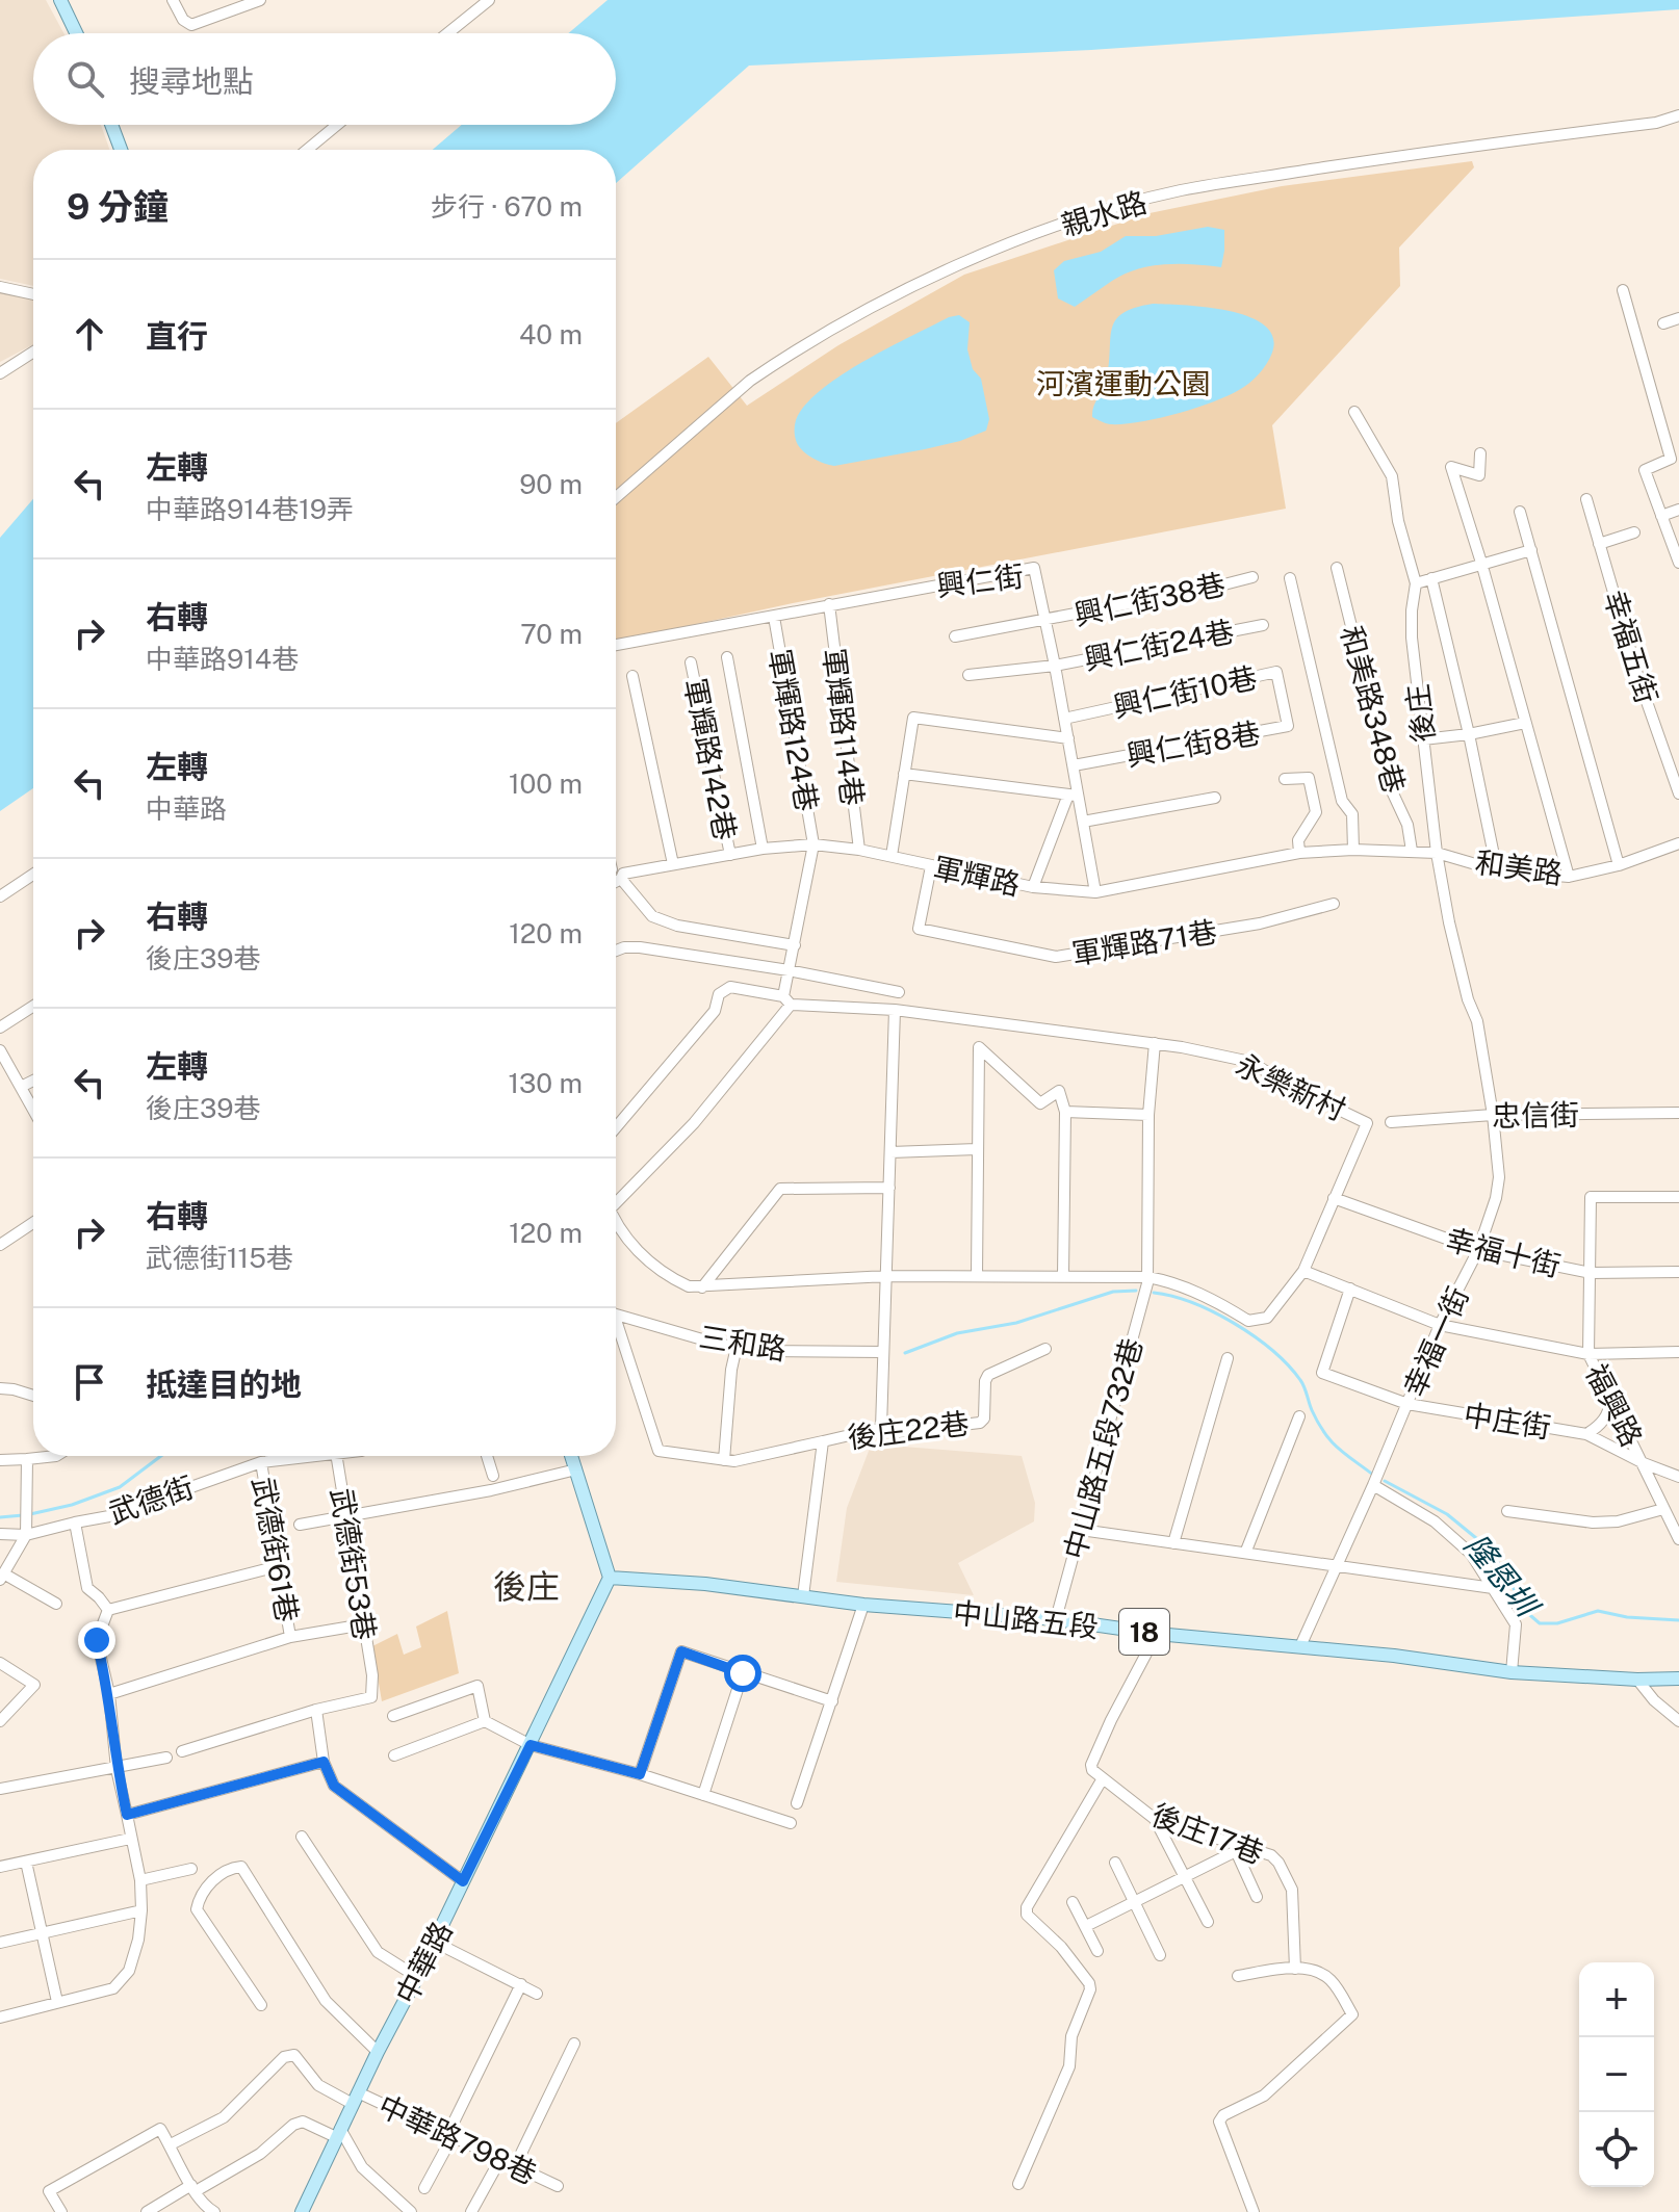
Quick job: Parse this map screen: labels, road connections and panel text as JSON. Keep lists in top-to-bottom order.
{
  "streets": {
    "main road": ["中山路五段", "18", "中華路"],
    "street": [
      "親水路",
      "興仁街",
      "興仁街38巷",
      "興仁街24巷",
      "幸福五街",
      "興仁街10巷",
      "和美路348巷",
      "後庄",
      "軍輝路114巷",
      "軍輝路124巷",
      "興仁街8巷",
      "軍輝路142巷",
      "和美路",
      "軍輝路",
      "軍輝路71巷",
      "永樂新村",
      "忠信街",
      "幸福十街",
      "幸福一街",
      "三和路",
      "福興路",
      "中庄街",
      "後庄22巷",
      "中山路五段732巷",
      "武德街",
      "武德街61巷",
      "武德街53巷",
      "後庄17巷",
      "中華路798巷"
    ]
  },
  "crossings": [
    ["興仁街", "興仁街38巷"],
    ["興仁街", "興仁街24巷"],
    ["興仁街", "興仁街10巷"],
    ["興仁街", "軍輝路114巷"],
    ["興仁街", "軍輝路124巷"],
    ["興仁街", "興仁街8巷"],
    ["興仁街", "軍輝路"],
    ["興仁街10巷", "興仁街8巷"],
    ["和美路348巷", "和美路"],
    ["和美路348巷", "軍輝路"],
    ["後庄", "和美路"],
    ["後庄", "幸福一街"],
    ["軍輝路114巷", "軍輝路"],
    ["軍輝路124巷", "軍輝路"],
    ["軍輝路142巷", "軍輝路"],
    ["和美路", "軍輝路"],
    ["軍輝路", "軍輝路71巷"],
    ["永樂新村", "幸福十街"],
    ["永樂新村", "中山路五段732巷"],
    ["忠信街", "幸福一街"],
    ["幸福十街", "幸福一街"],
    ["幸福十街", "福興路"],
    ["幸福一街", "中庄街"],
    ["幸福一街", "中山路五段"],
    ["福興路", "中庄街"],
    ["後庄22巷", "中山路五段"],
    ["中山路五段732巷", "中山路五段"],
    ["武德街", "武德街61巷"],
    ["中山路五段", "中華路"],
    ["中華路", "中華路798巷"]
  ],
  "districts": ["後庄"],
  "water": ["隆恩圳"],
  "parks": ["河濱運動公園"],
  "page": {
    "search": "搜尋地點",
    "heading": ["9 分鐘", "步行 · 670 m"],
    "list": [
      ["直行", "40 m"],
      ["左轉", "中華路914巷19弄", "90 m"],
      ["右轉", "中華路914巷", "70 m"],
      ["左轉", "中華路", "100 m"],
      ["右轉", "後庄39巷", "120 m"],
      ["左轉", "後庄39巷", "130 m"],
      ["右轉", "武德街115巷", "120 m"],
      "抵達目的地"
    ],
    "map_buttons": ["+", "−"]
  }
}
